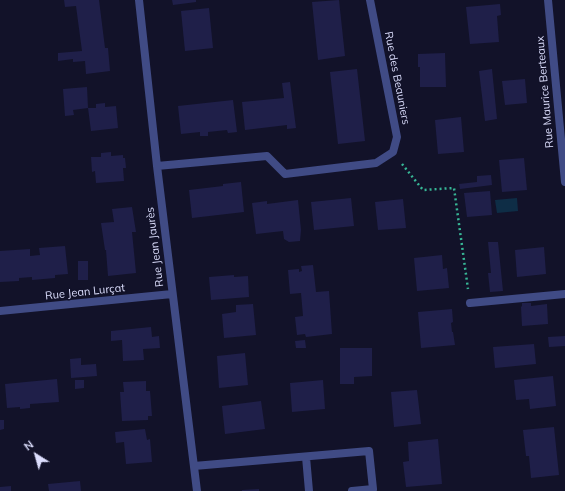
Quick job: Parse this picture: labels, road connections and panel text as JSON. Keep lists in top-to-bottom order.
{
  "streets": {
    "street": [
      "Rue des Beauniers",
      "Rue Maurice Berteaux",
      "Rue Jean Jaurès",
      "Rue Jean Lurçat"
    ]
  },
  "crossings": [
    ["Rue Jean Jaurès", "Rue Jean Lurçat"]
  ],
  "north": "top left"
}
